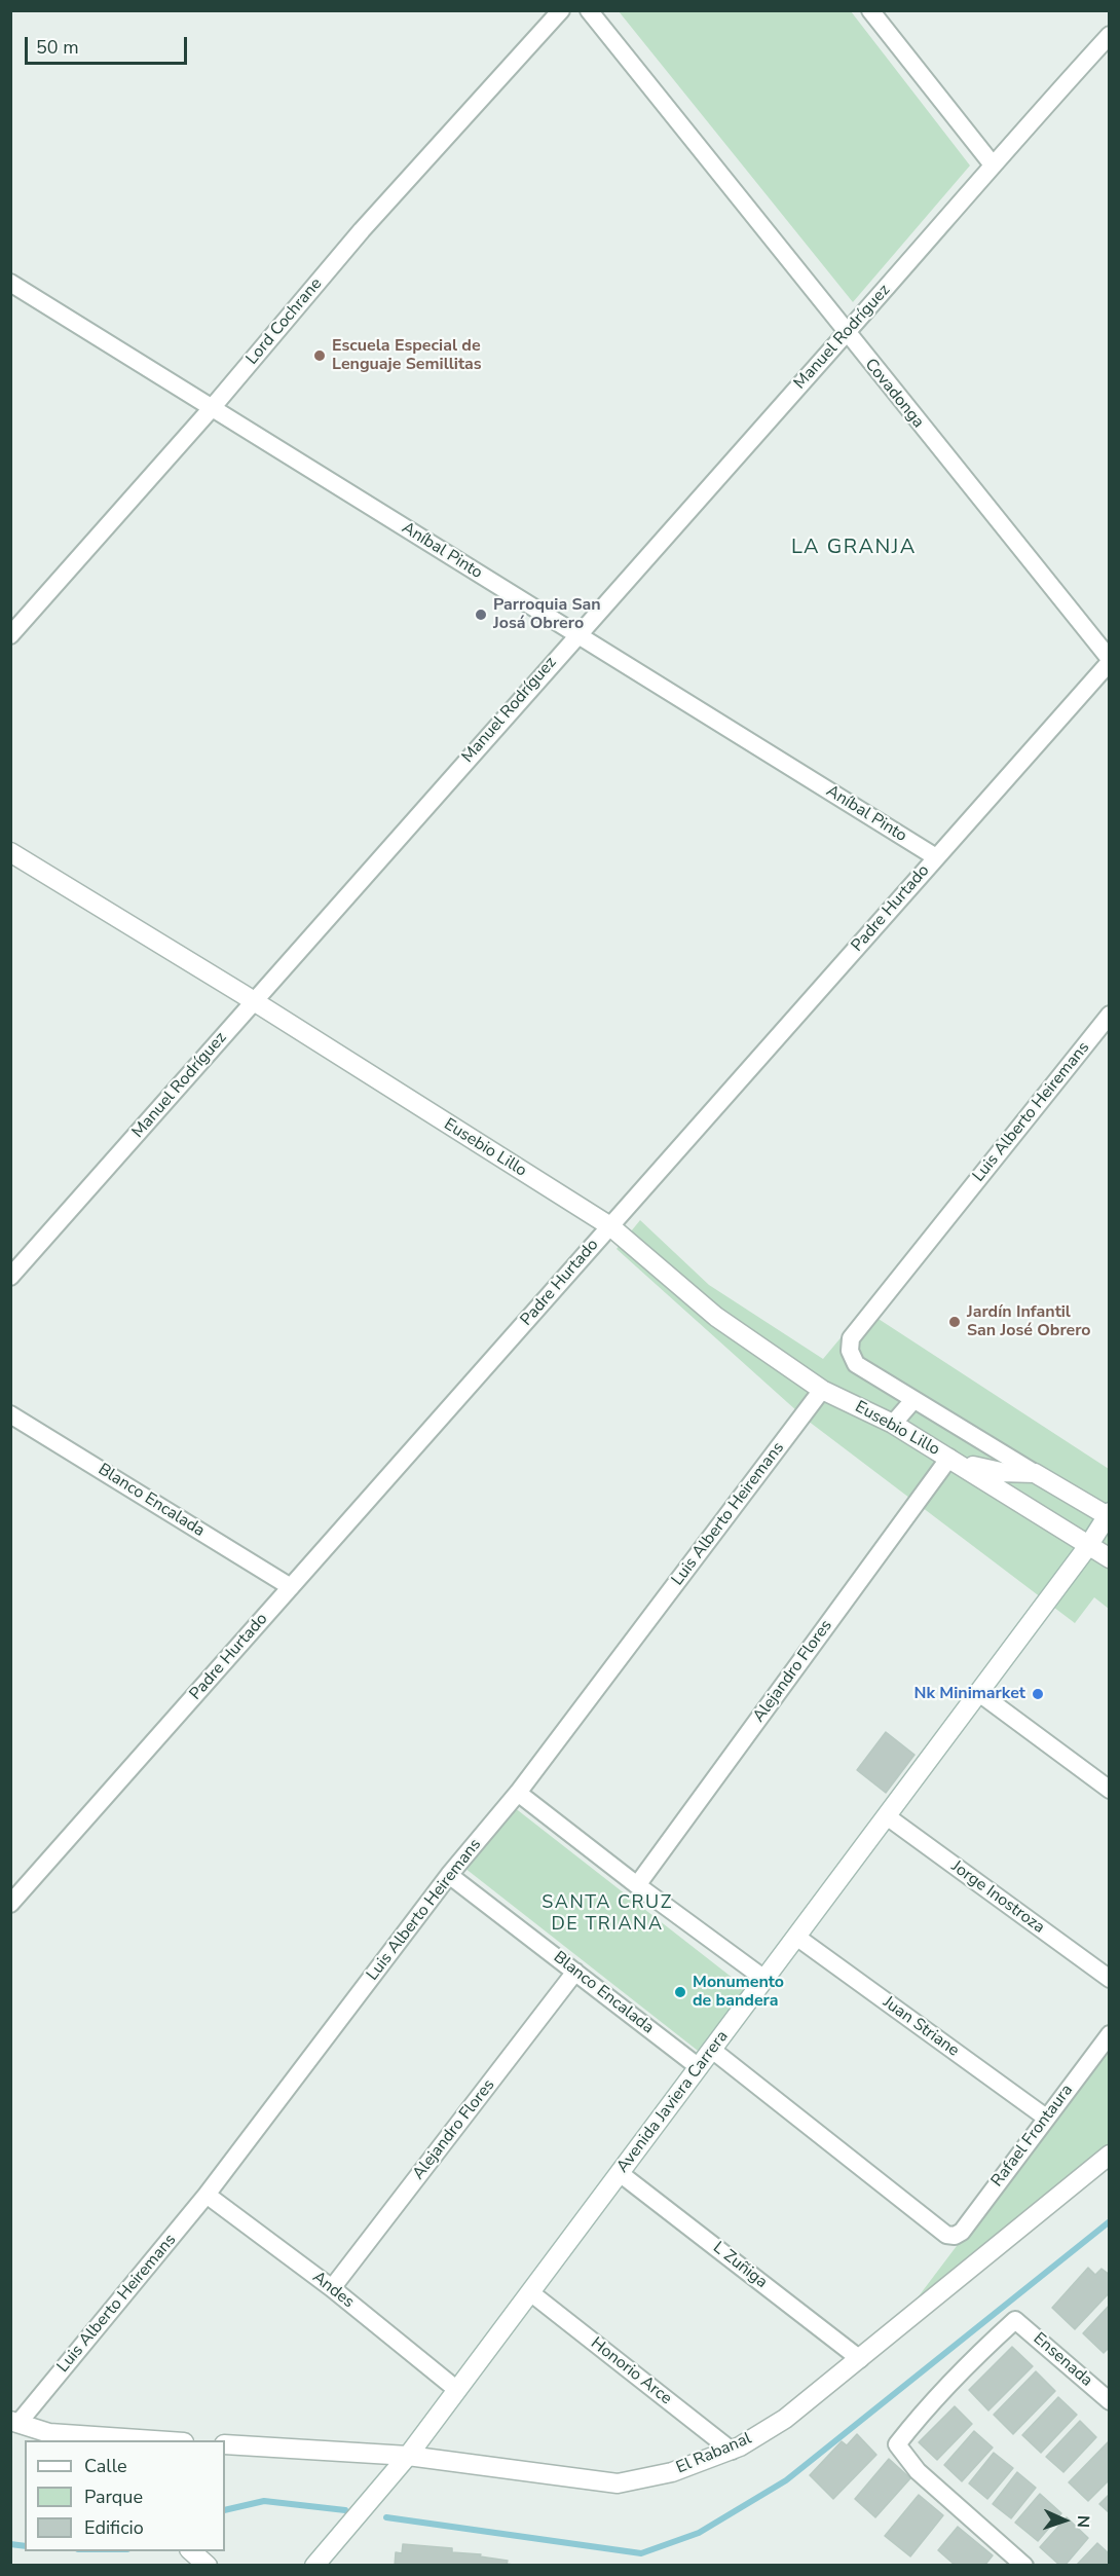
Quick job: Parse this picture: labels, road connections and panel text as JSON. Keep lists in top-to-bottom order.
{
  "streets": {
    "street": [
      "Lord Cochrane",
      "Manuel Rodríguez",
      "Covadonga",
      "Aníbal Pinto",
      "Padre Hurtado",
      "Luis Alberto Heiremans",
      "Eusebio Lillo",
      "Blanco Encalada",
      "Alejandro Flores",
      "Jorge Inostroza",
      "Juan Striane",
      "Avenida Javiera Carrera",
      "Rafael Frontaura",
      "L Zuñiga",
      "Andes",
      "Ensenada",
      "Honorio Arce",
      "El Rabanal"
    ]
  },
  "crossings": [
    ["Lord Cochrane", "Aníbal Pinto"],
    ["Manuel Rodríguez", "Covadonga"],
    ["Manuel Rodríguez", "Aníbal Pinto"],
    ["Manuel Rodríguez", "Eusebio Lillo"],
    ["Covadonga", "Padre Hurtado"],
    ["Aníbal Pinto", "Padre Hurtado"],
    ["Padre Hurtado", "Eusebio Lillo"],
    ["Padre Hurtado", "Blanco Encalada"],
    ["Luis Alberto Heiremans", "Eusebio Lillo"],
    ["Luis Alberto Heiremans", "Blanco Encalada"],
    ["Luis Alberto Heiremans", "Andes"],
    ["Eusebio Lillo", "Alejandro Flores"],
    ["Eusebio Lillo", "Avenida Javiera Carrera"],
    ["Blanco Encalada", "Alejandro Flores"],
    ["Blanco Encalada", "Avenida Javiera Carrera"],
    ["Alejandro Flores", "Andes"],
    ["Jorge Inostroza", "Avenida Javiera Carrera"],
    ["Juan Striane", "Avenida Javiera Carrera"],
    ["Juan Striane", "Rafael Frontaura"],
    ["Avenida Javiera Carrera", "Rafael Frontaura"],
    ["Avenida Javiera Carrera", "L Zuñiga"],
    ["Avenida Javiera Carrera", "Andes"],
    ["Avenida Javiera Carrera", "Honorio Arce"],
    ["Avenida Javiera Carrera", "El Rabanal"],
    ["L Zuñiga", "El Rabanal"],
    ["Honorio Arce", "El Rabanal"]
  ],
  "districts": ["LA GRANJA", "SANTA CRUZ DE TRIANA"],
  "places": [
    "Escuela Especial de Lenguaje Semillitas",
    "Parroquia San Josá Obrero",
    "Jardín Infantil San José Obrero",
    "Nk Minimarket",
    "Monumento de bandera"
  ],
  "legend": ["Calle", "Parque", "Edificio"],
  "scale_bar": "50 m",
  "north": "right"
}
